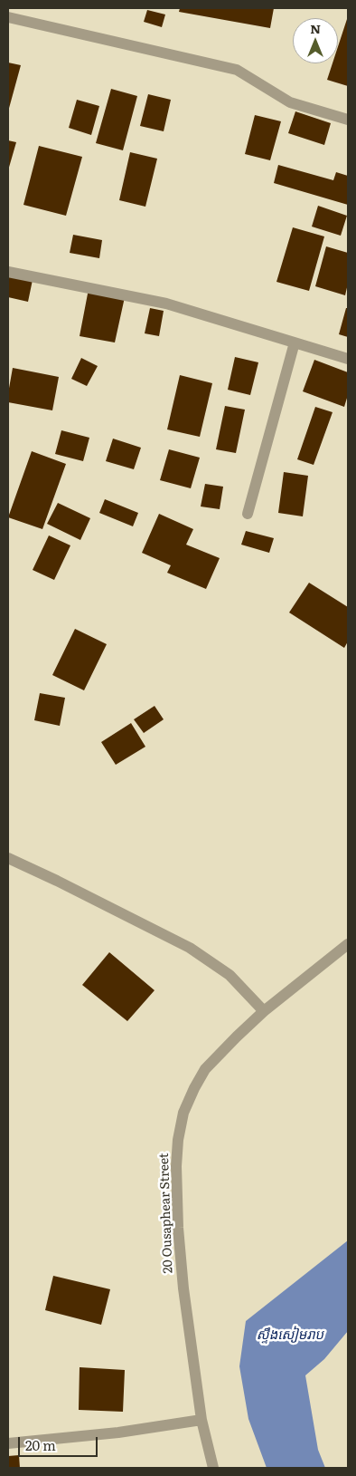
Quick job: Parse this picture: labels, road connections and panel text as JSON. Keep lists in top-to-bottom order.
{
  "streets": {
    "street": ["20 Ousaphear Street"]
  },
  "water": ["ស្ទឹងសៀមរាប"],
  "scale_bar": "20 m",
  "north": "top"
}
